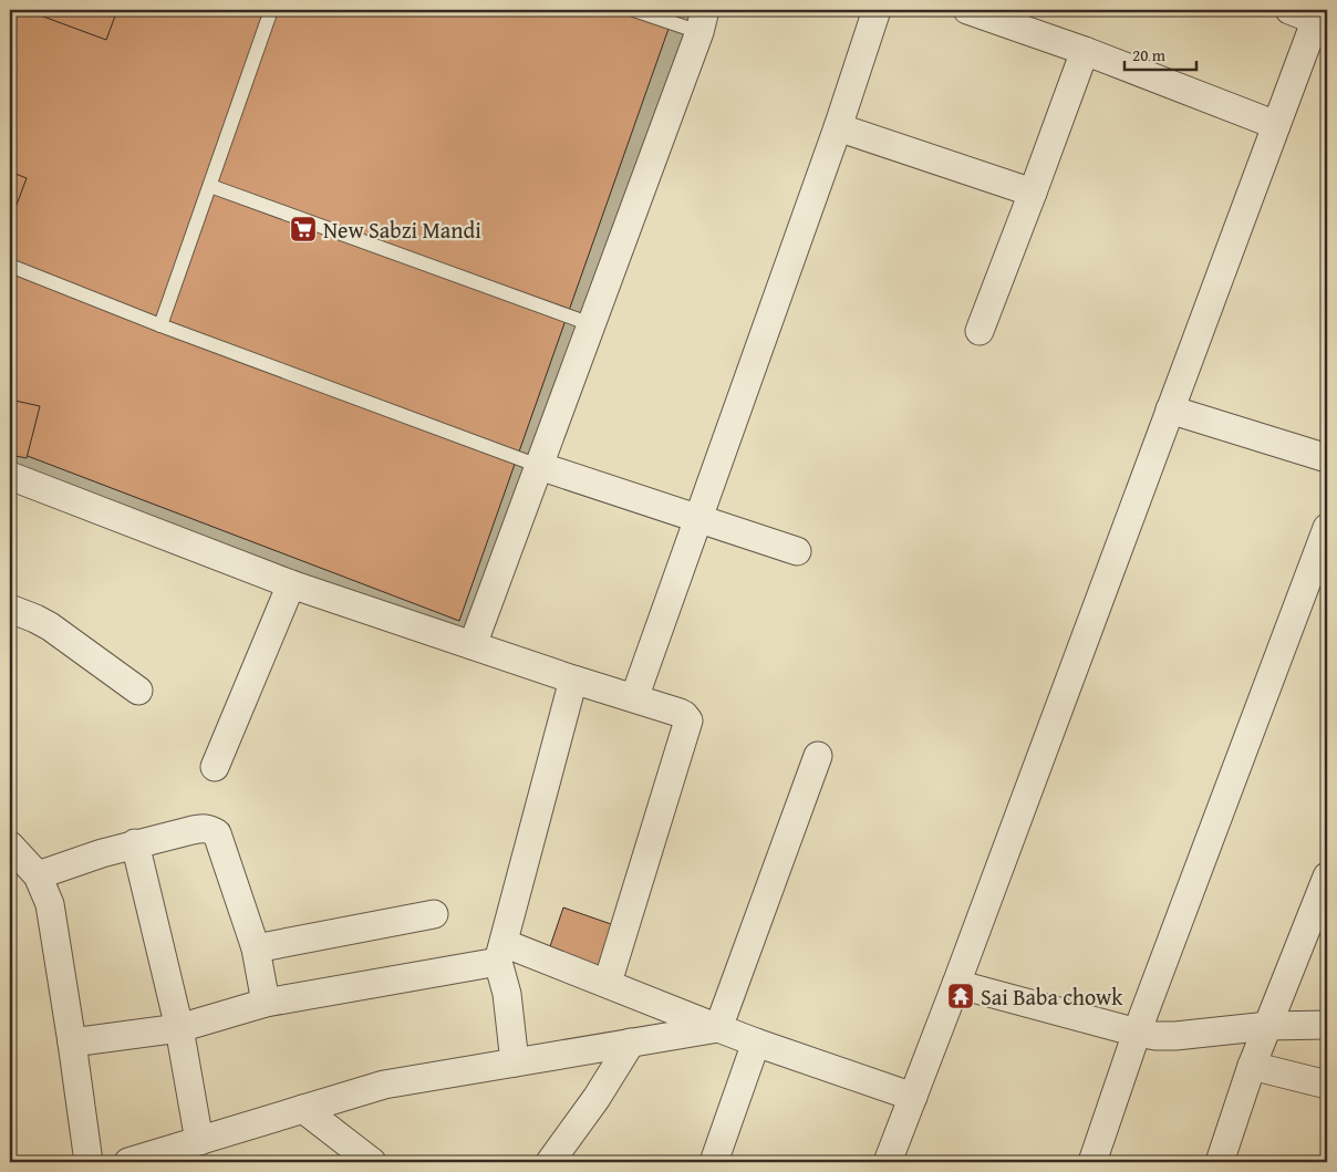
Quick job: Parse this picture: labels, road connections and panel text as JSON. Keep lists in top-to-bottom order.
{
  "places": {
    "supermarket": ["New Sabzi Mandi"],
    "temple": ["Sai Baba chowk"]
  },
  "scale_bar": "20 m"
}
